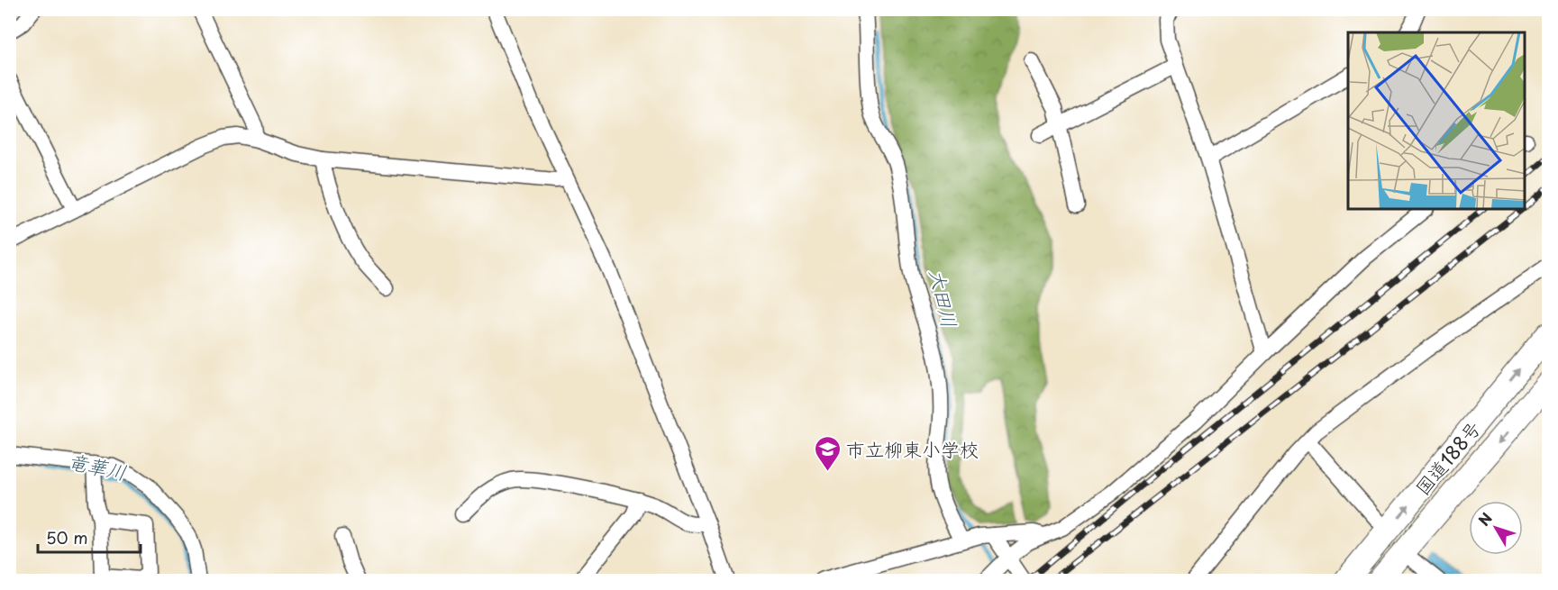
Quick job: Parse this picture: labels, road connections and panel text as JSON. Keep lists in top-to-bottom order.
{
  "streets": {
    "highway": ["国道188号"]
  },
  "water": ["大田川", "竜華川"],
  "places": {
    "school or university": ["市立柳東小学校"]
  },
  "scale_bar": "50 m",
  "north": "top left"
}
